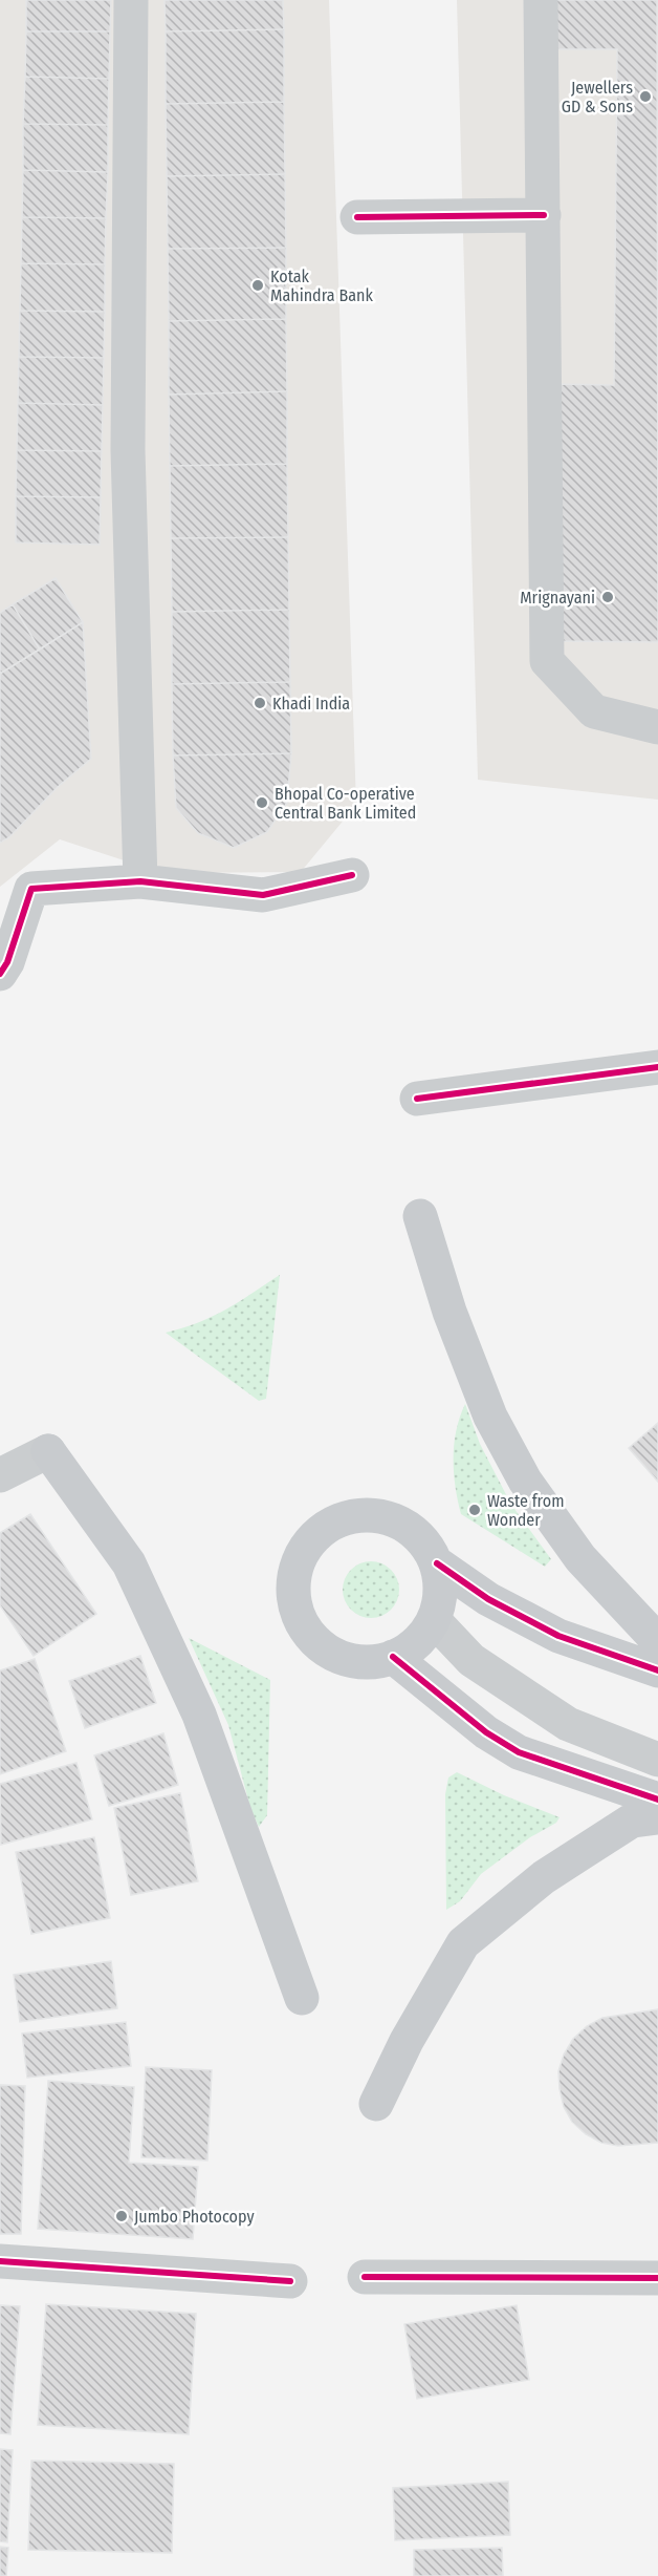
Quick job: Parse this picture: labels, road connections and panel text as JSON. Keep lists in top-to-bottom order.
{
  "places": [
    "Jewellers GD & Sons",
    "Kotak Mahindra Bank",
    "Mrignayani",
    "Khadi India",
    "Bhopal Co-operative Central Bank Limited",
    "Waste from Wonder",
    "Jumbo Photocopy"
  ]
}
